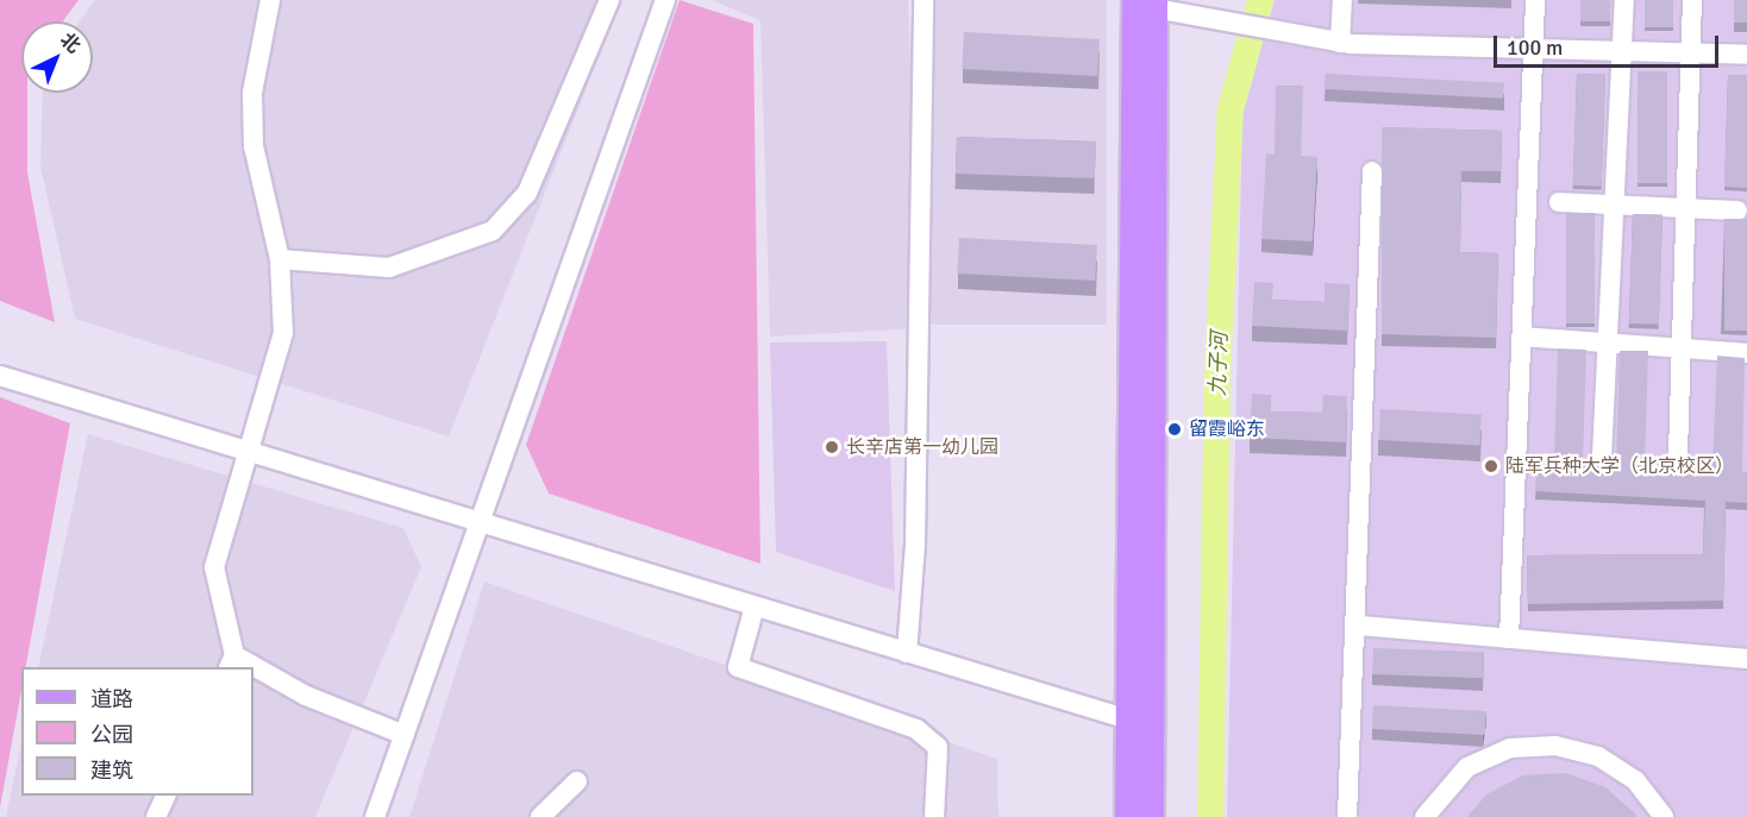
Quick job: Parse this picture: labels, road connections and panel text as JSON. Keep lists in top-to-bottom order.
{
  "water": ["九子河"],
  "places": ["留霞峪东", "长辛店第一幼儿园", "陆军兵种大学（北京校区）"],
  "legend": ["道路", "公园", "建筑"],
  "scale_bar": "100 m",
  "north": "top right"
}
